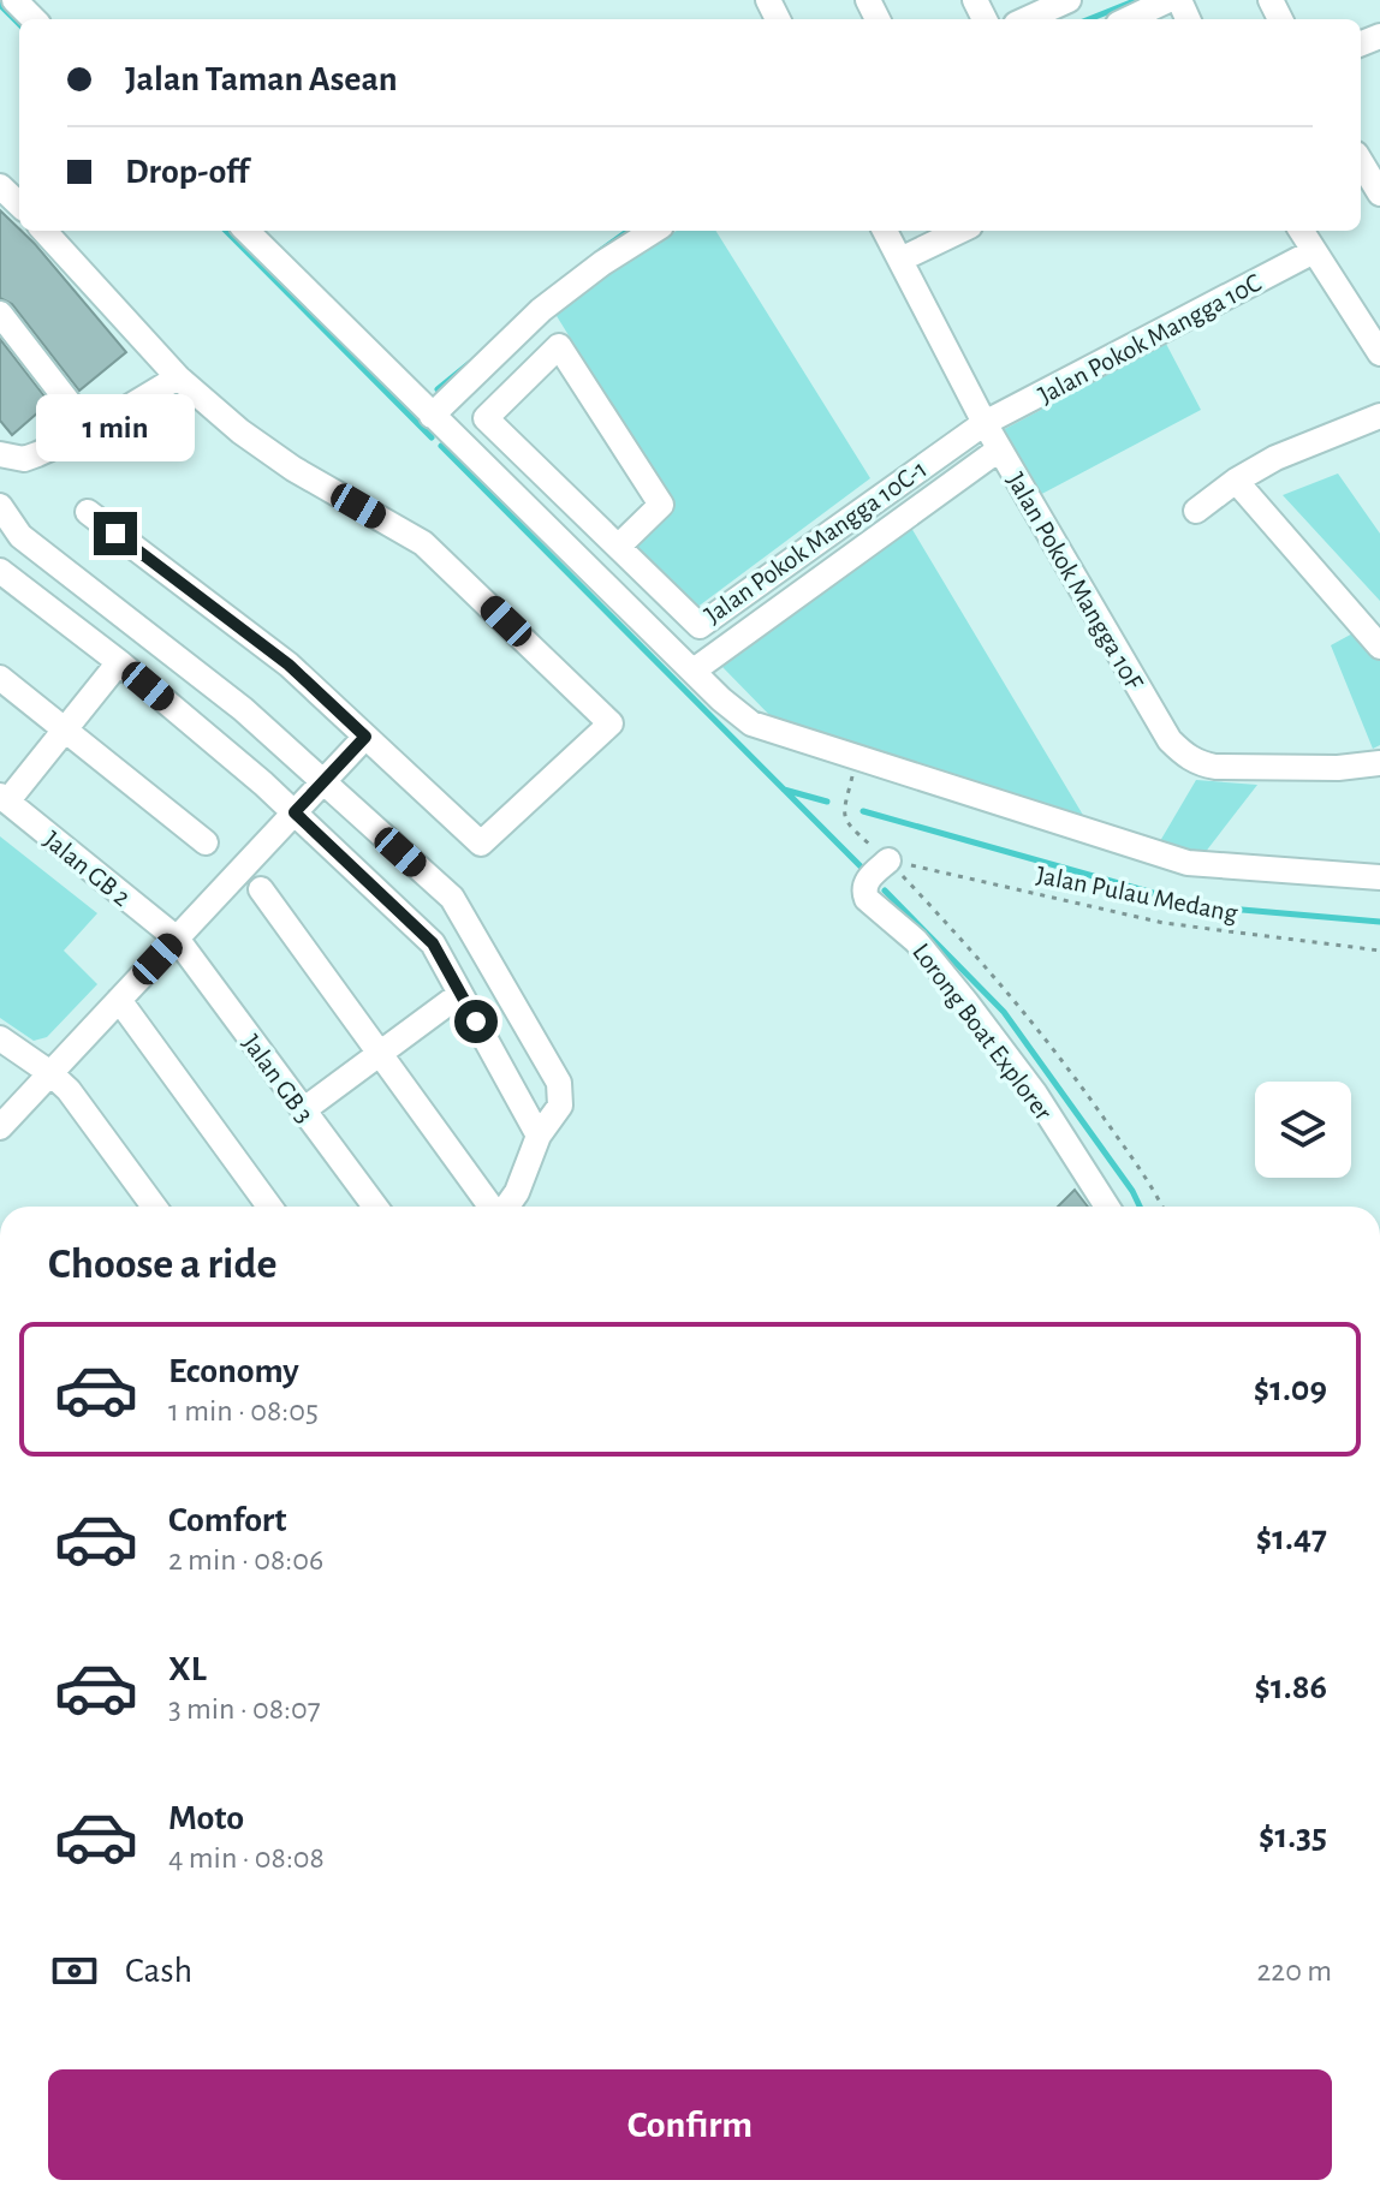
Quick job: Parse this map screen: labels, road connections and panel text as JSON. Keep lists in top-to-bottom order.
{
  "streets": {
    "street": [
      "Jalan Pokok Mangga 10C",
      "Jalan Pokok Mangga 10C-1",
      "Jalan Pokok Mangga 10F",
      "Jalan GB 2",
      "Lorong Boat Explorer",
      "Jalan GB 3"
    ],
    "path": ["Jalan Pulau Medang"]
  },
  "crossings": [
    ["Jalan Pokok Mangga 10C", "Jalan Pokok Mangga 10C-1"],
    ["Jalan Pokok Mangga 10C", "Jalan Pokok Mangga 10F"],
    ["Jalan Pokok Mangga 10C-1", "Jalan Pokok Mangga 10F"],
    ["Jalan GB 2", "Jalan GB 3"],
    ["Jalan Pulau Medang", "Lorong Boat Explorer"]
  ],
  "page": {
    "banner": ["Jalan Taman Asean", "Drop-off"],
    "bubble": "1 min",
    "heading": "Choose a ride",
    "list": [
      {
        "name": "Economy",
        "note": "1 min · 08:05",
        "value": "$1.09"
      },
      {
        "name": "Comfort",
        "note": "2 min · 08:06",
        "value": "$1.47"
      },
      {
        "name": "XL",
        "note": "3 min · 08:07",
        "value": "$1.86"
      },
      {
        "name": "Moto",
        "note": "4 min · 08:08",
        "value": "$1.35"
      }
    ],
    "pay": ["Cash", "220 m"],
    "buttons": "Confirm"
  }
}
